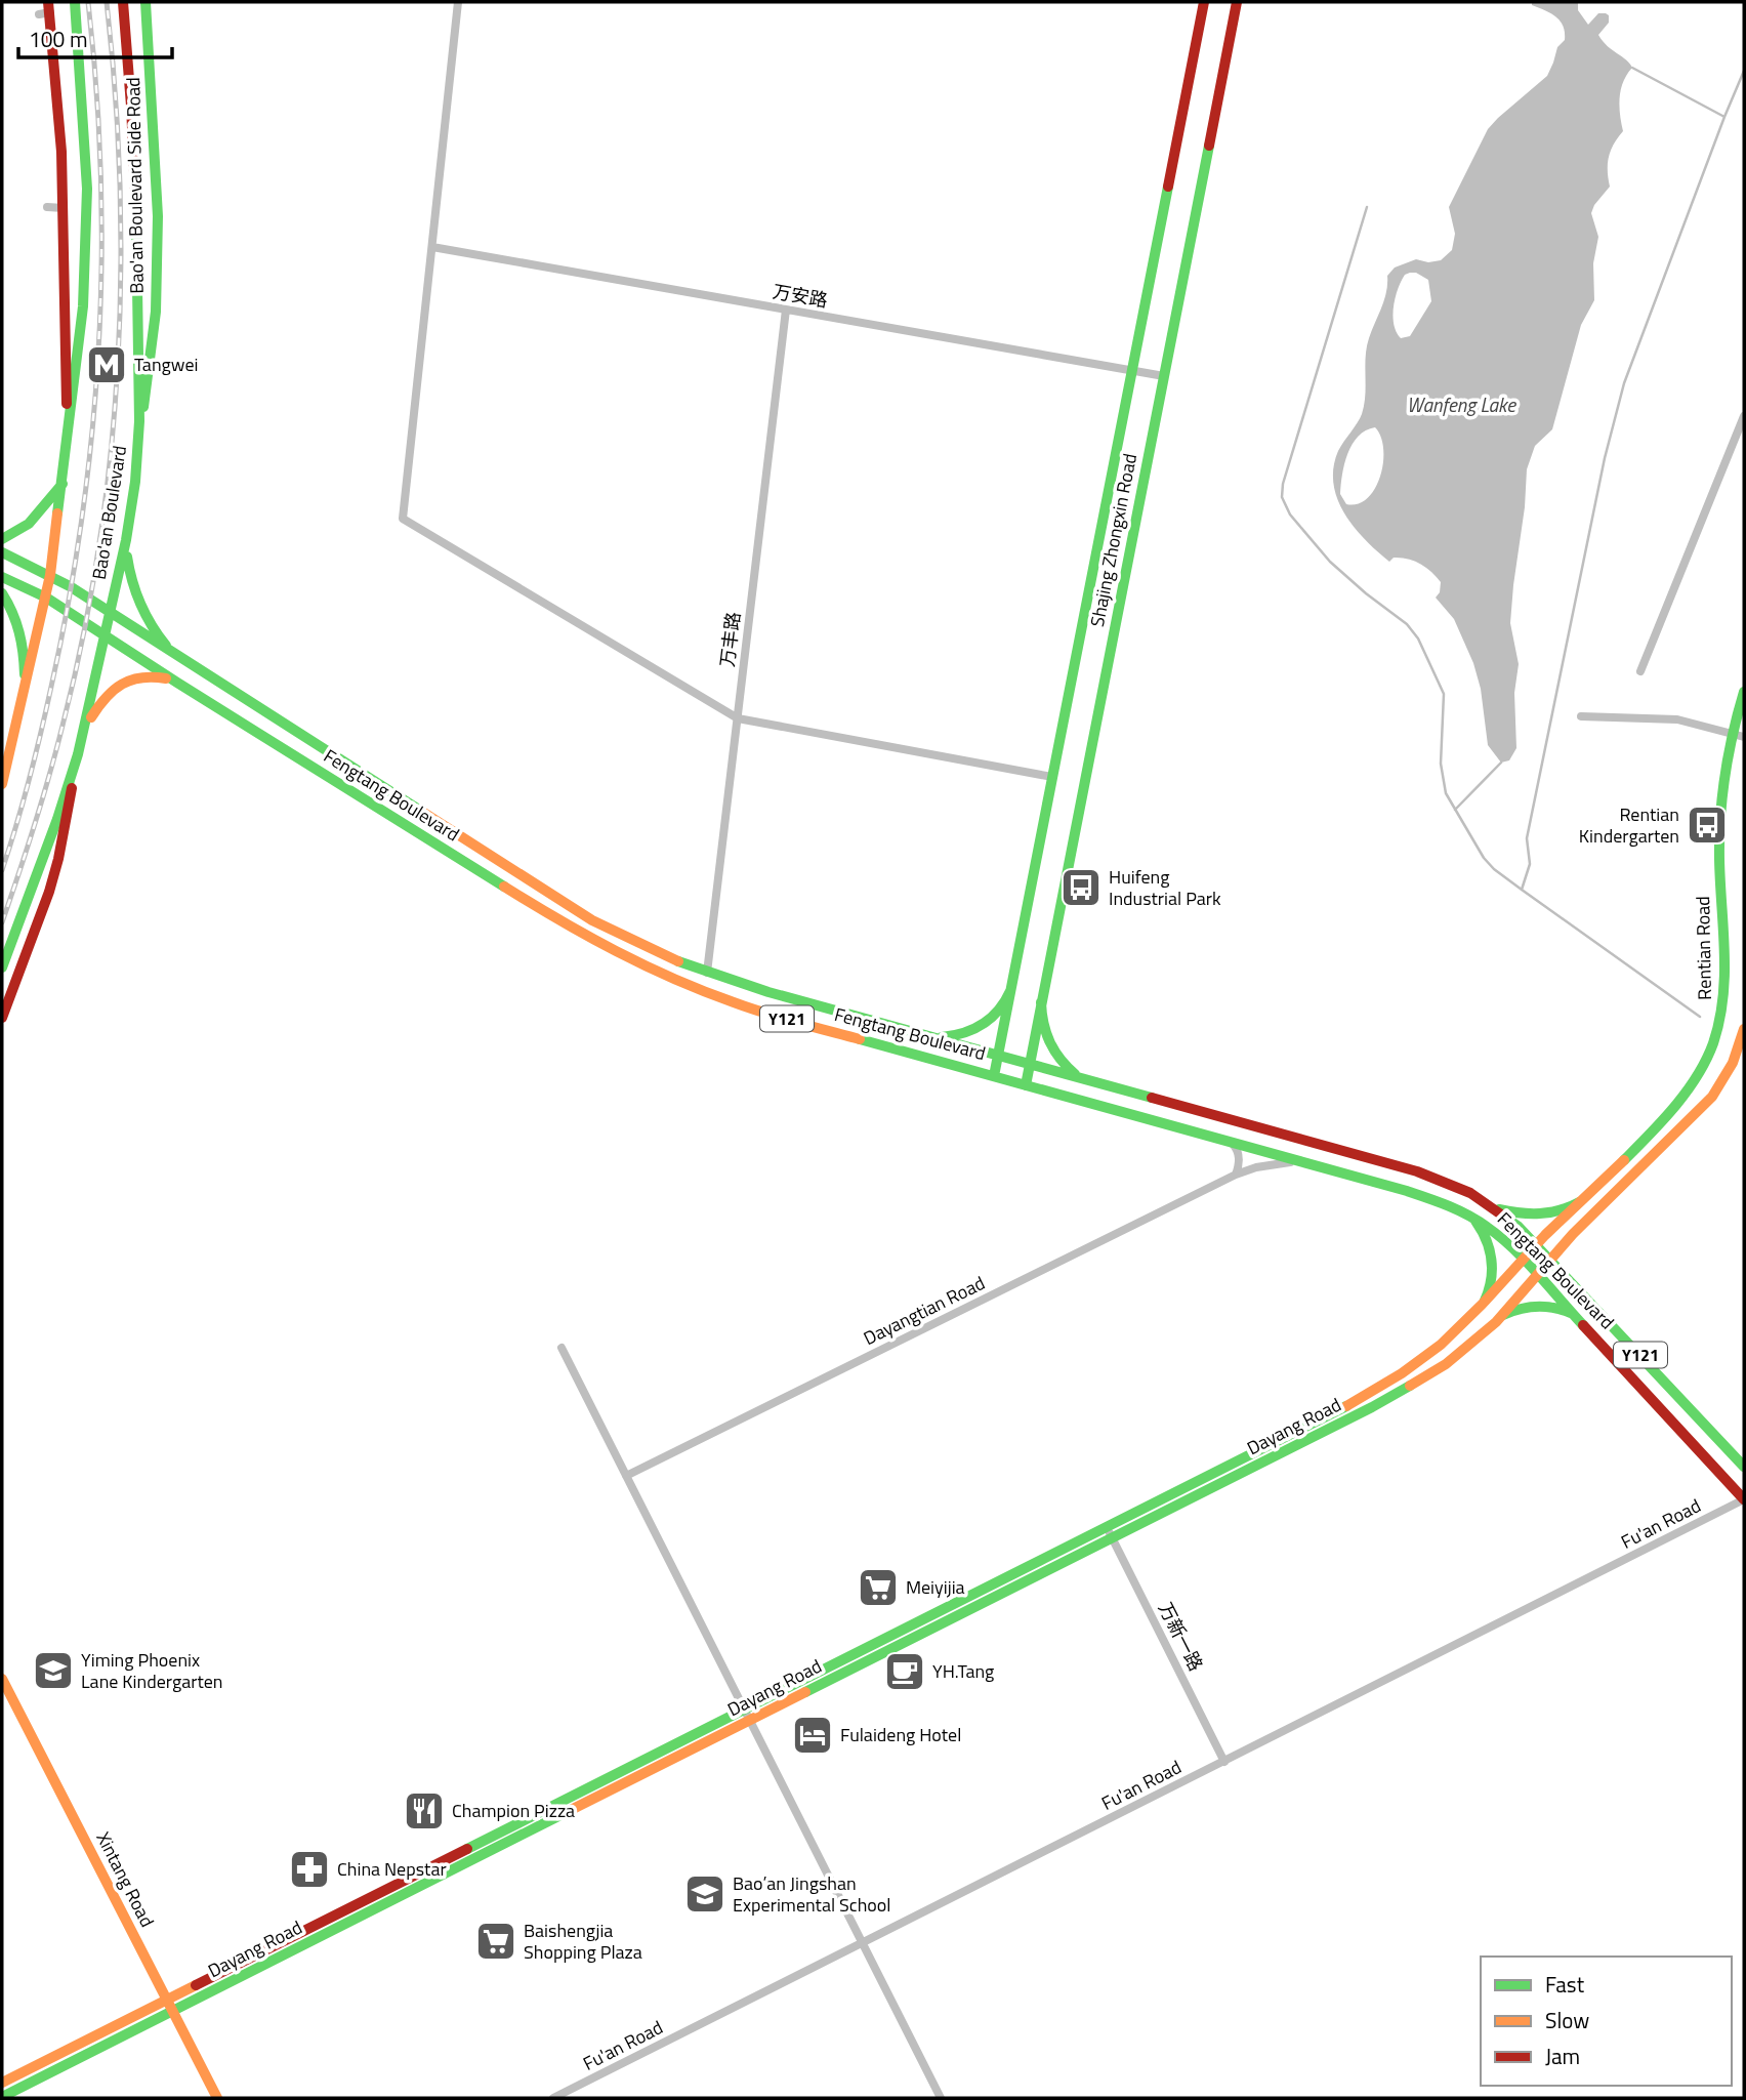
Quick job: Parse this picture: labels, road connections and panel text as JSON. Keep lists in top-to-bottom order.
{
  "streets": {
    "main road": [
      "Bao'an Boulevard Side Road",
      "Bao'an Boulevard",
      "Shajing Zhongxin Road",
      "Fengtang Boulevard",
      "Rentian Road",
      "Y121",
      "Dayang Road",
      "Xintang Road"
    ],
    "street": [
      "万安路",
      "万丰路",
      "Dayangtian Road",
      "Fu'an Road",
      "万新一路"
    ]
  },
  "crossings": [
    ["Bao'an Boulevard Side Road", "Bao'an Boulevard"],
    ["万安路", "Shajing Zhongxin Road"],
    ["万安路", "万丰路"],
    ["Bao'an Boulevard", "Fengtang Boulevard"],
    ["Shajing Zhongxin Road", "Fengtang Boulevard"],
    ["万丰路", "Fengtang Boulevard"],
    ["Fengtang Boulevard", "Rentian Road"],
    ["Fengtang Boulevard", "Dayangtian Road"],
    ["Fengtang Boulevard", "Dayang Road"],
    ["Fengtang Boulevard", "Fu'an Road"],
    ["Rentian Road", "Dayang Road"],
    ["Dayang Road", "万新一路"],
    ["Dayang Road", "Xintang Road"],
    ["Fu'an Road", "万新一路"]
  ],
  "water": ["Wanfeng Lake"],
  "places": {
    "metro station": ["Tangwei"],
    "bus stop": ["Rentian Kindergarten", "Huifeng Industrial Park"],
    "supermarket": ["Meiyijia", "Baishengjia Shopping Plaza"],
    "school or university": ["Yiming Phoenix Lane Kindergarten", "Bao’an Jingshan Experimental School"],
    "cafe": ["YH.Tang"],
    "hotel": ["Fulaideng Hotel"],
    "restaurant": ["Champion Pizza"],
    "pharmacy": ["China Nepstar"]
  },
  "legend": ["Fast", "Slow", "Jam"],
  "scale_bar": "100 m"
}
